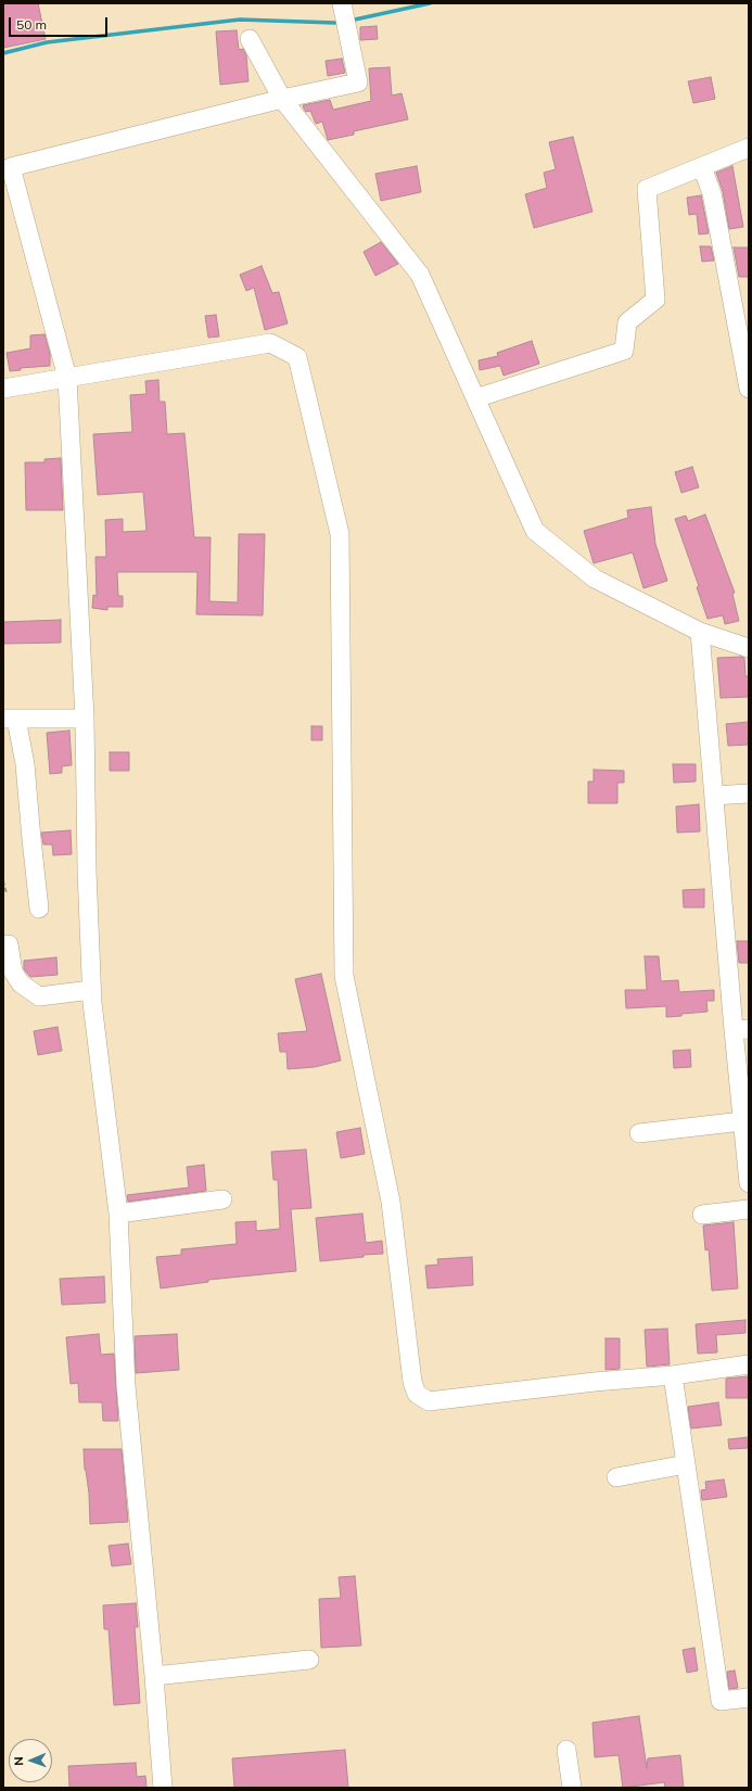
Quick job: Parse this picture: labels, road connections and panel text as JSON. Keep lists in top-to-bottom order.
{
  "scale_bar": "50 m",
  "north": "left"
}
